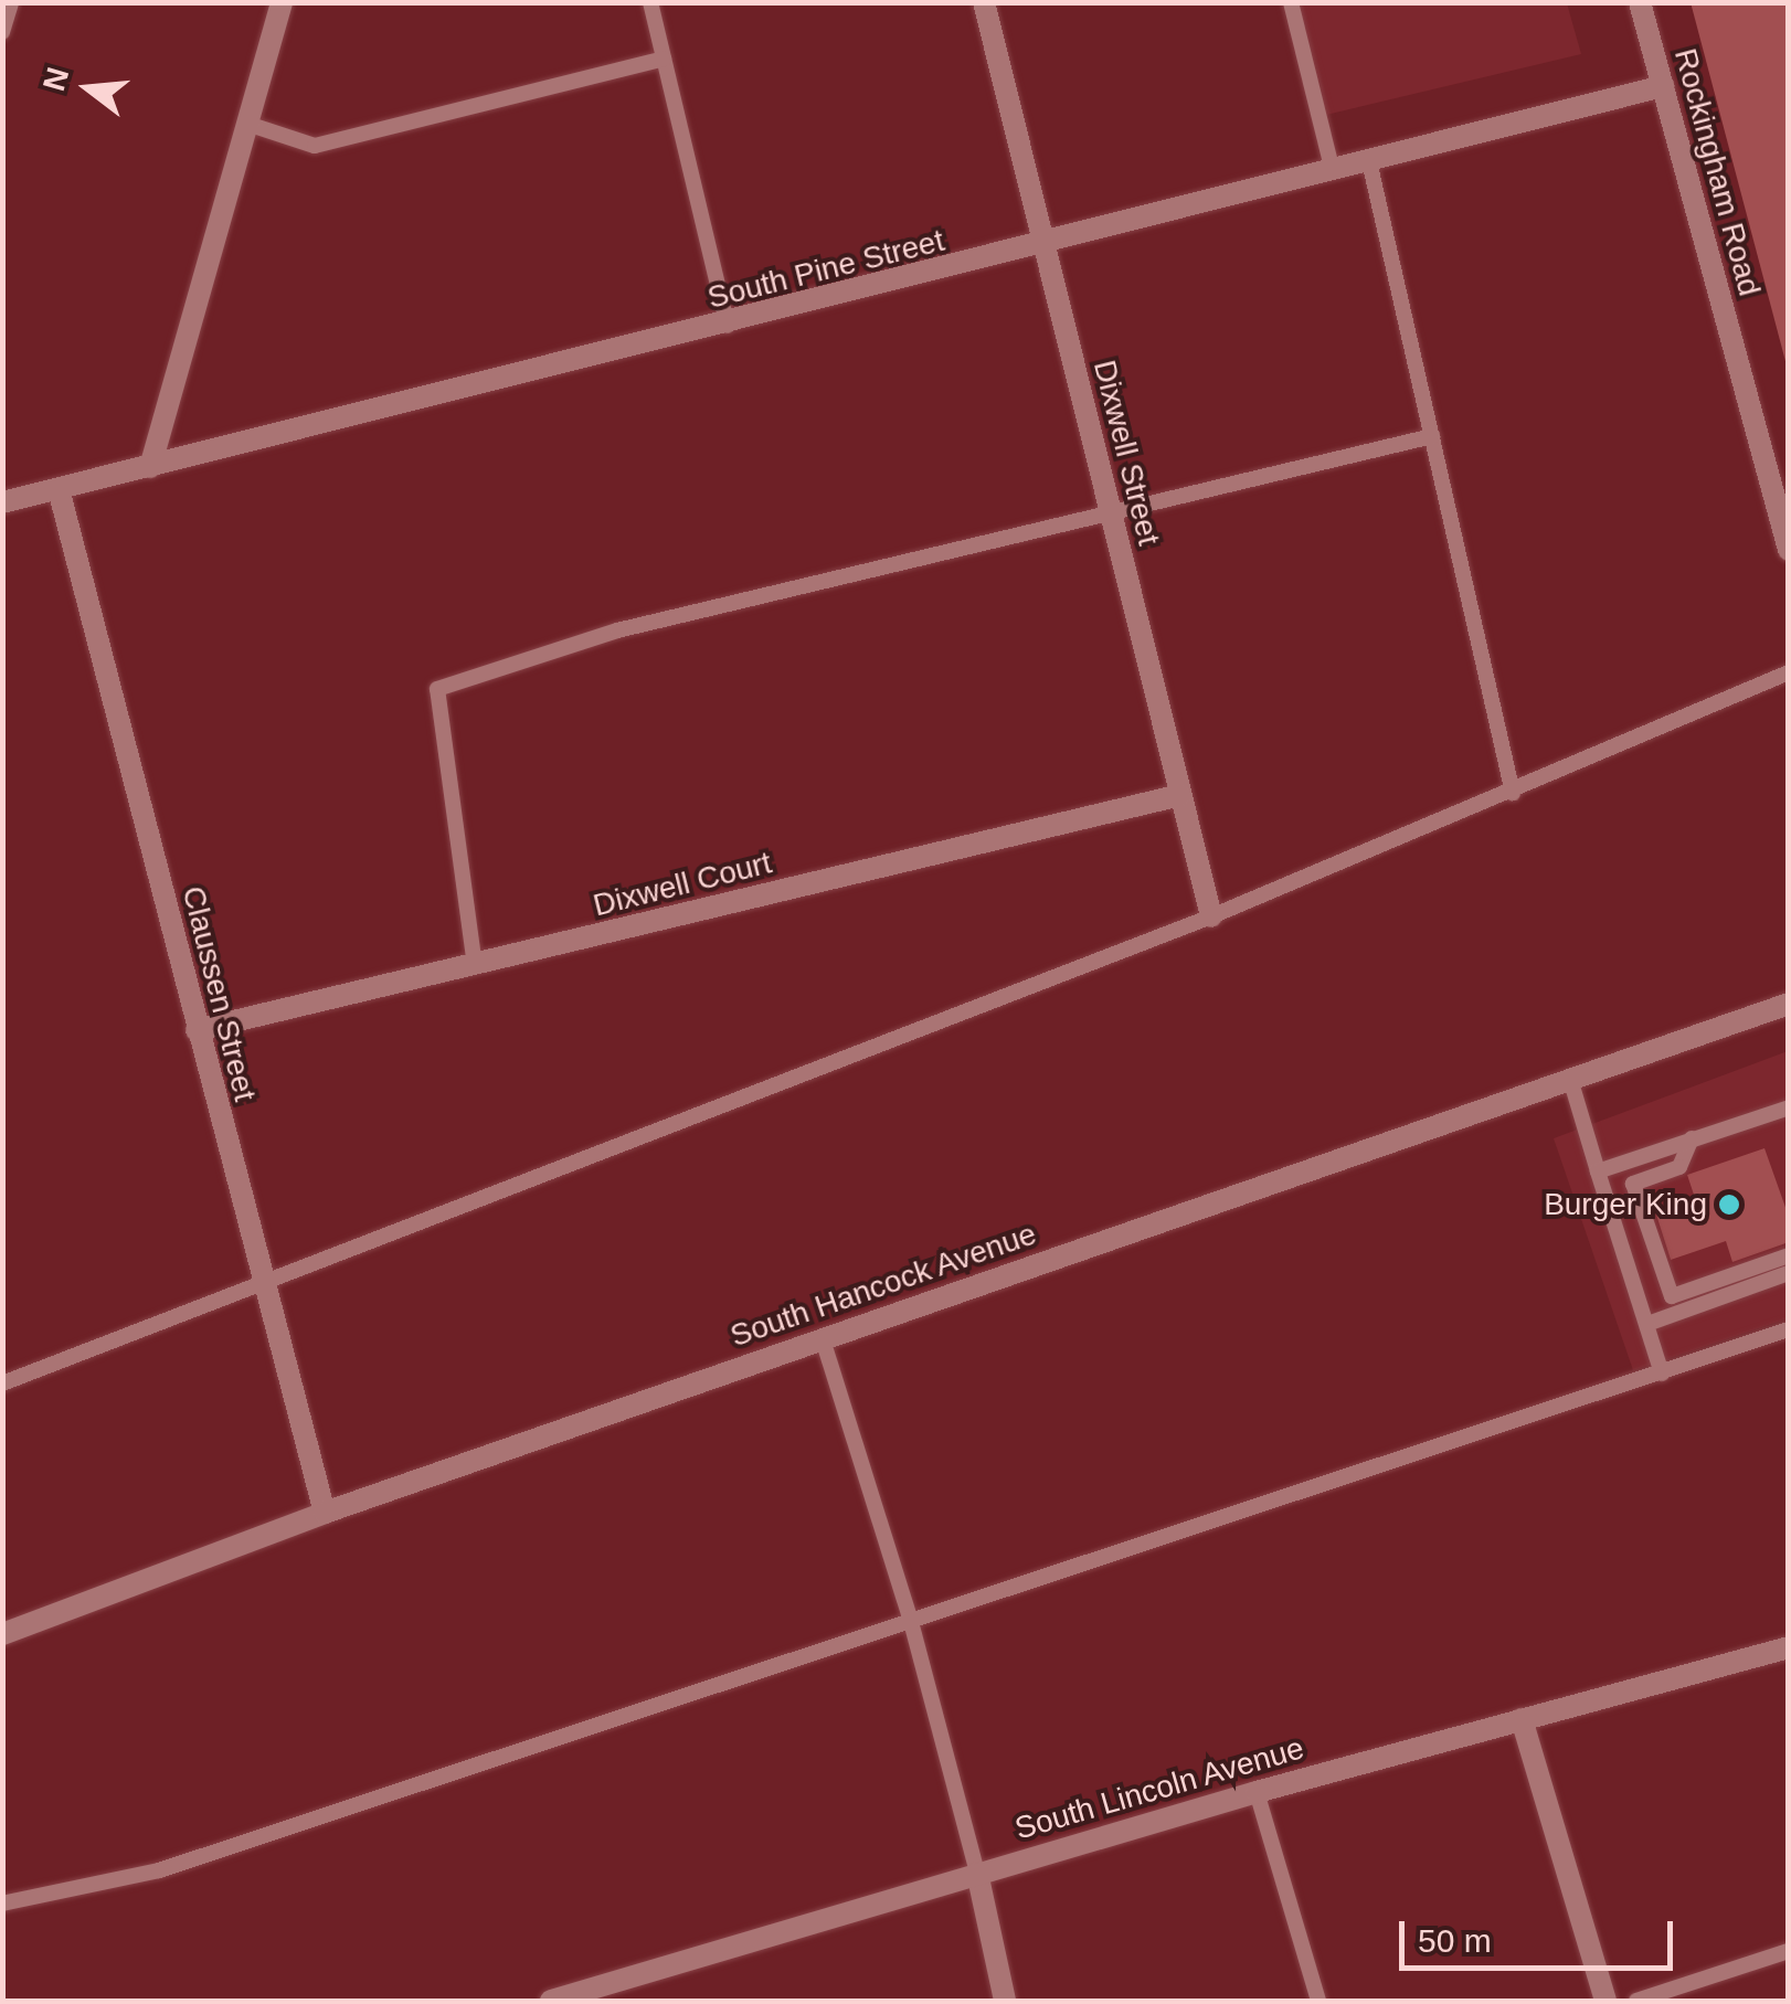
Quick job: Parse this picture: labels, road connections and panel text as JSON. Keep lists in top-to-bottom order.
{
  "streets": {
    "street": [
      "Rockingham Road",
      "South Pine Street",
      "Dixwell Street",
      "Dixwell Court",
      "Claussen Street",
      "South Hancock Avenue",
      "South Lincoln Avenue"
    ]
  },
  "crossings": [
    ["Rockingham Road", "South Pine Street"],
    ["South Pine Street", "Dixwell Street"],
    ["South Pine Street", "Claussen Street"],
    ["Dixwell Street", "Dixwell Court"],
    ["Dixwell Court", "Claussen Street"],
    ["Claussen Street", "South Hancock Avenue"]
  ],
  "places": ["Burger King"],
  "scale_bar": "50 m",
  "north": "left"
}
